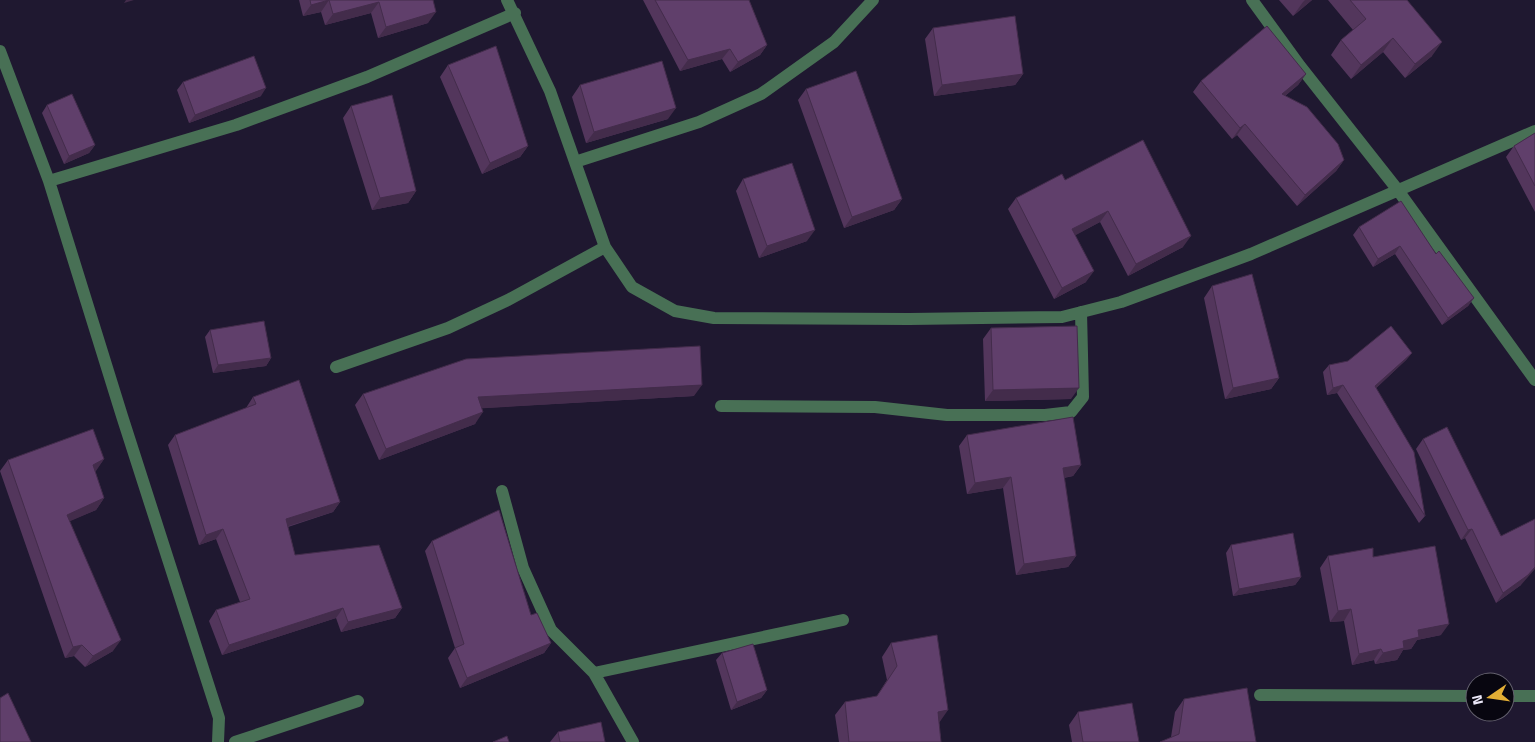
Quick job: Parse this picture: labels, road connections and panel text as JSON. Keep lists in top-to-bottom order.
{
  "north": "left"
}
